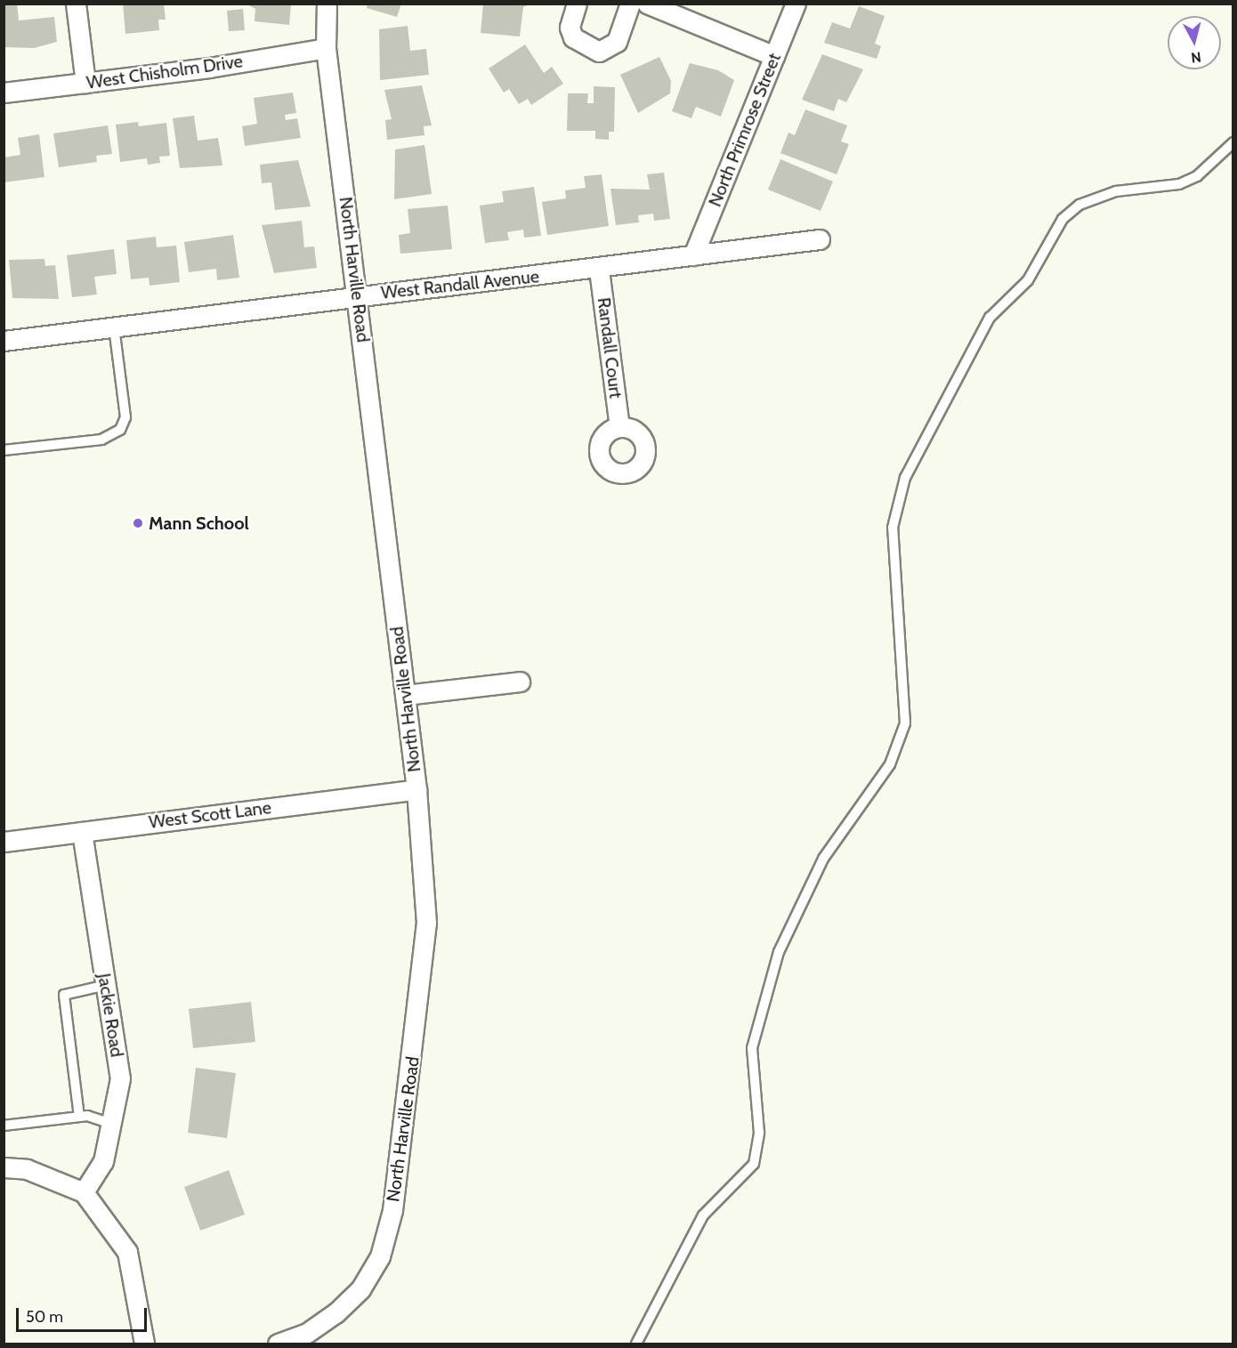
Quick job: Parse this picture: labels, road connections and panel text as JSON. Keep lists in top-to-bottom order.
{
  "streets": {
    "street": [
      "West Chisholm Drive",
      "North Primrose Street",
      "North Harville Road",
      "West Randall Avenue",
      "Randall Court",
      "West Scott Lane",
      "Jackie Road"
    ]
  },
  "crossings": [
    ["West Chisholm Drive", "North Harville Road"],
    ["North Primrose Street", "West Randall Avenue"],
    ["North Harville Road", "West Randall Avenue"],
    ["North Harville Road", "West Scott Lane"],
    ["West Randall Avenue", "Randall Court"],
    ["West Scott Lane", "Jackie Road"]
  ],
  "places": ["Mann School"],
  "scale_bar": "50 m",
  "north": "bottom"
}
